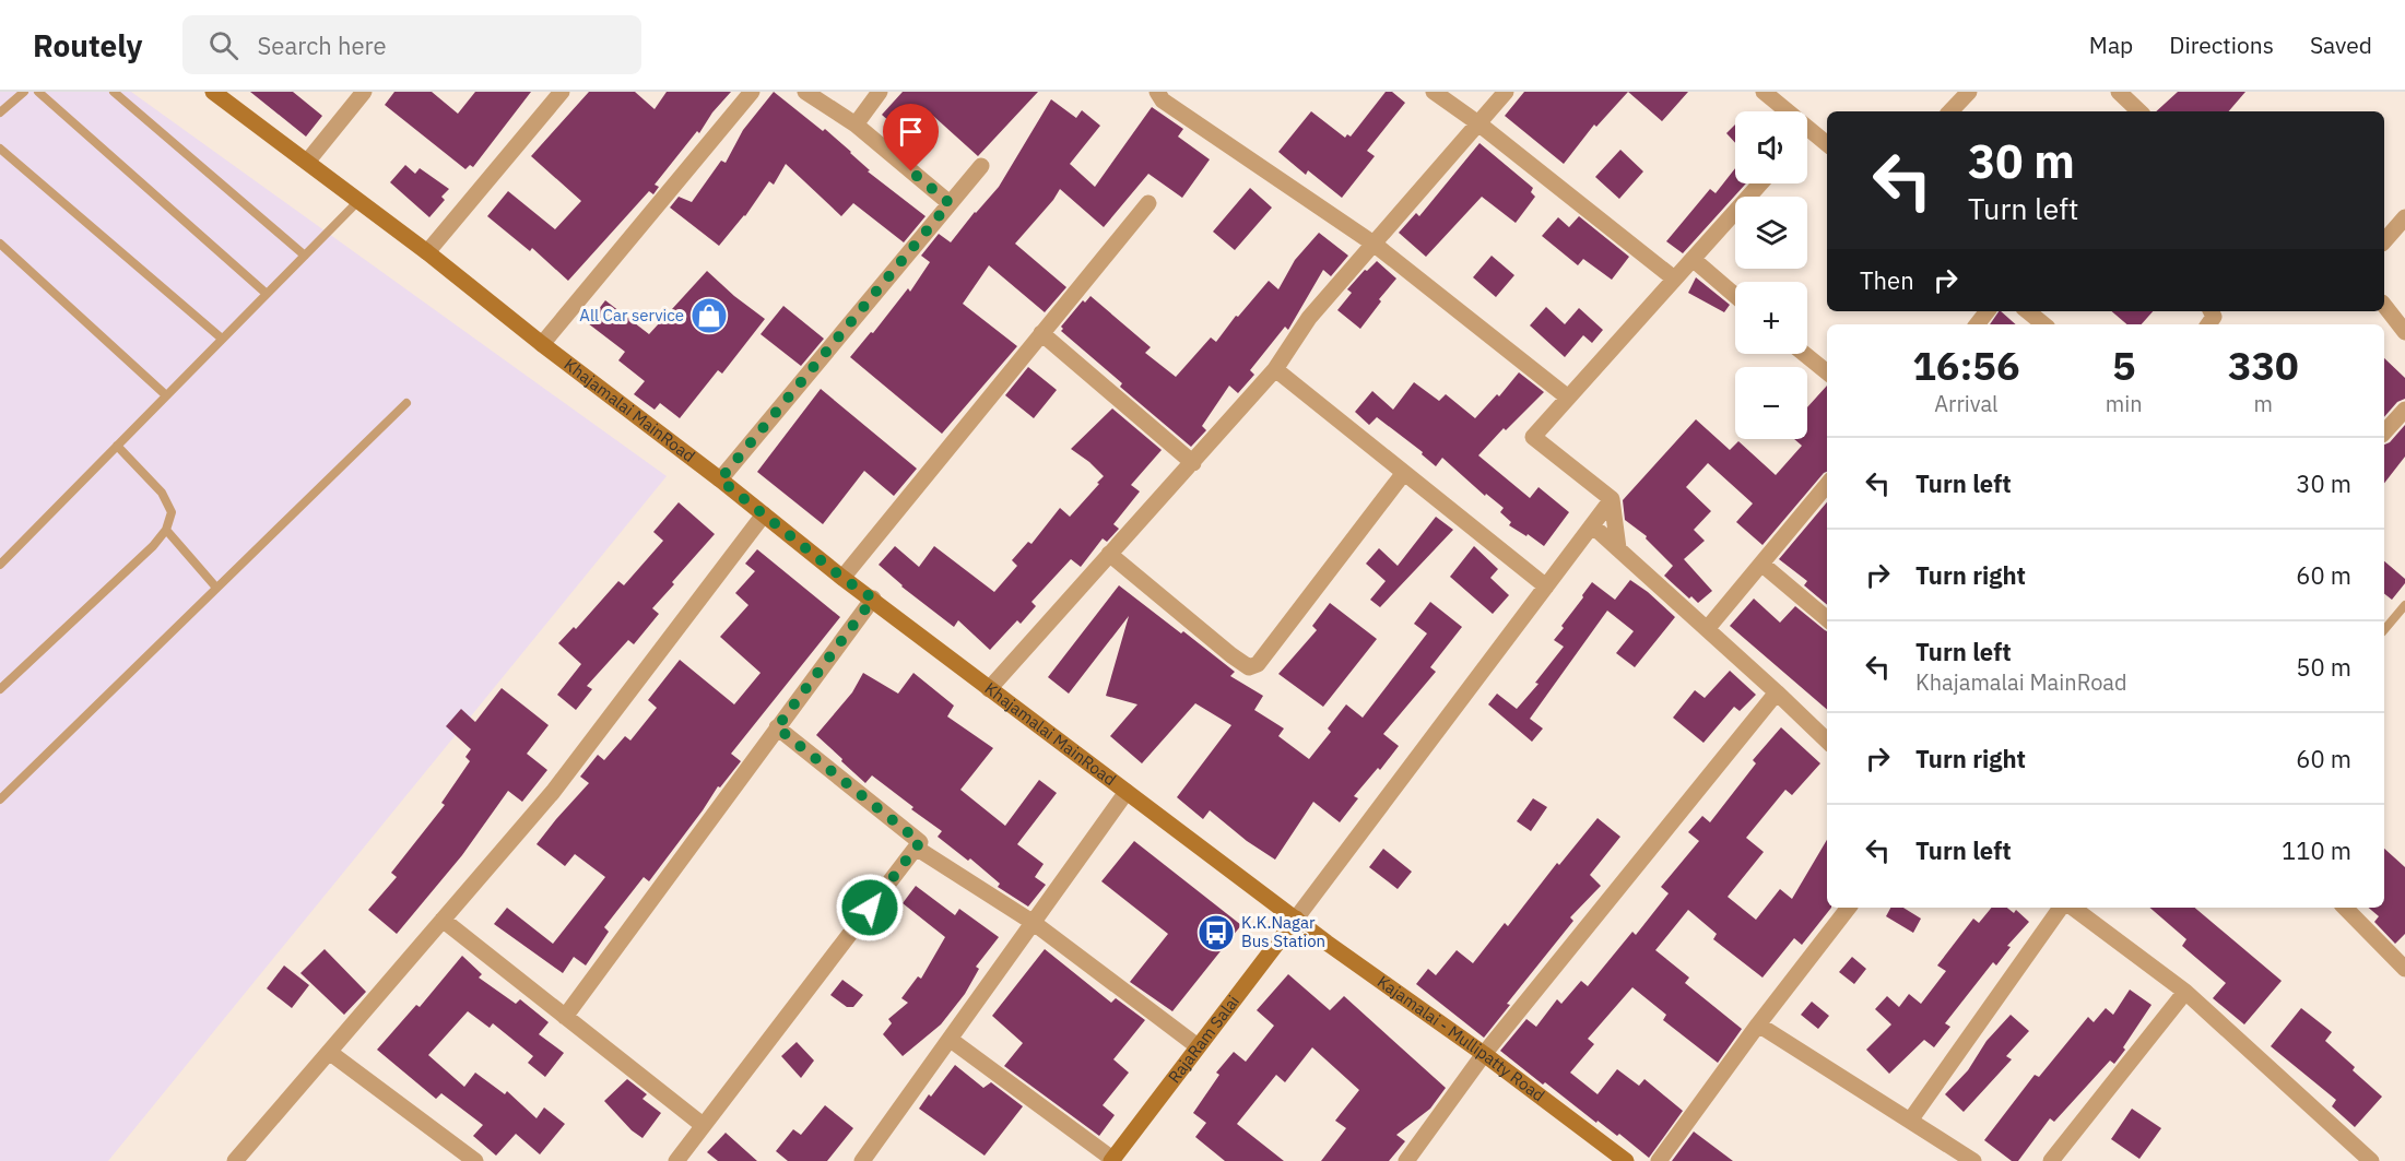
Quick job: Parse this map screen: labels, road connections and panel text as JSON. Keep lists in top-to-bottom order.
{
  "streets": {
    "main road": ["Khajamalai MainRoad", "RajaRam Salai", "Kajamalai - Mullipatty Road"]
  },
  "crossings": [
    ["Khajamalai MainRoad", "RajaRam Salai"],
    ["Khajamalai MainRoad", "Kajamalai - Mullipatty Road"],
    ["RajaRam Salai", "Kajamalai - Mullipatty Road"]
  ],
  "places": {
    "shop": ["All Car service"],
    "bus stop": ["K.K.Nagar Bus Station"]
  },
  "page": {
    "header": "Routely",
    "search": "Search here",
    "nav": ["Map", "Directions", "Saved"],
    "map_buttons": ["+", "−"],
    "turn": ["30 m", "Turn left"],
    "then": "Then",
    "eta": [
      "16:56",
      "Arrival",
      "5",
      "min",
      "330",
      "m"
    ],
    "list": [
      {
        "name": "Turn left",
        "value": "30 m"
      },
      {
        "name": "Turn right",
        "value": "60 m"
      },
      {
        "name": "Turn left",
        "note": "Khajamalai MainRoad",
        "value": "50 m"
      },
      {
        "name": "Turn right",
        "value": "60 m"
      },
      {
        "name": "Turn left",
        "value": "110 m"
      }
    ]
  }
}
